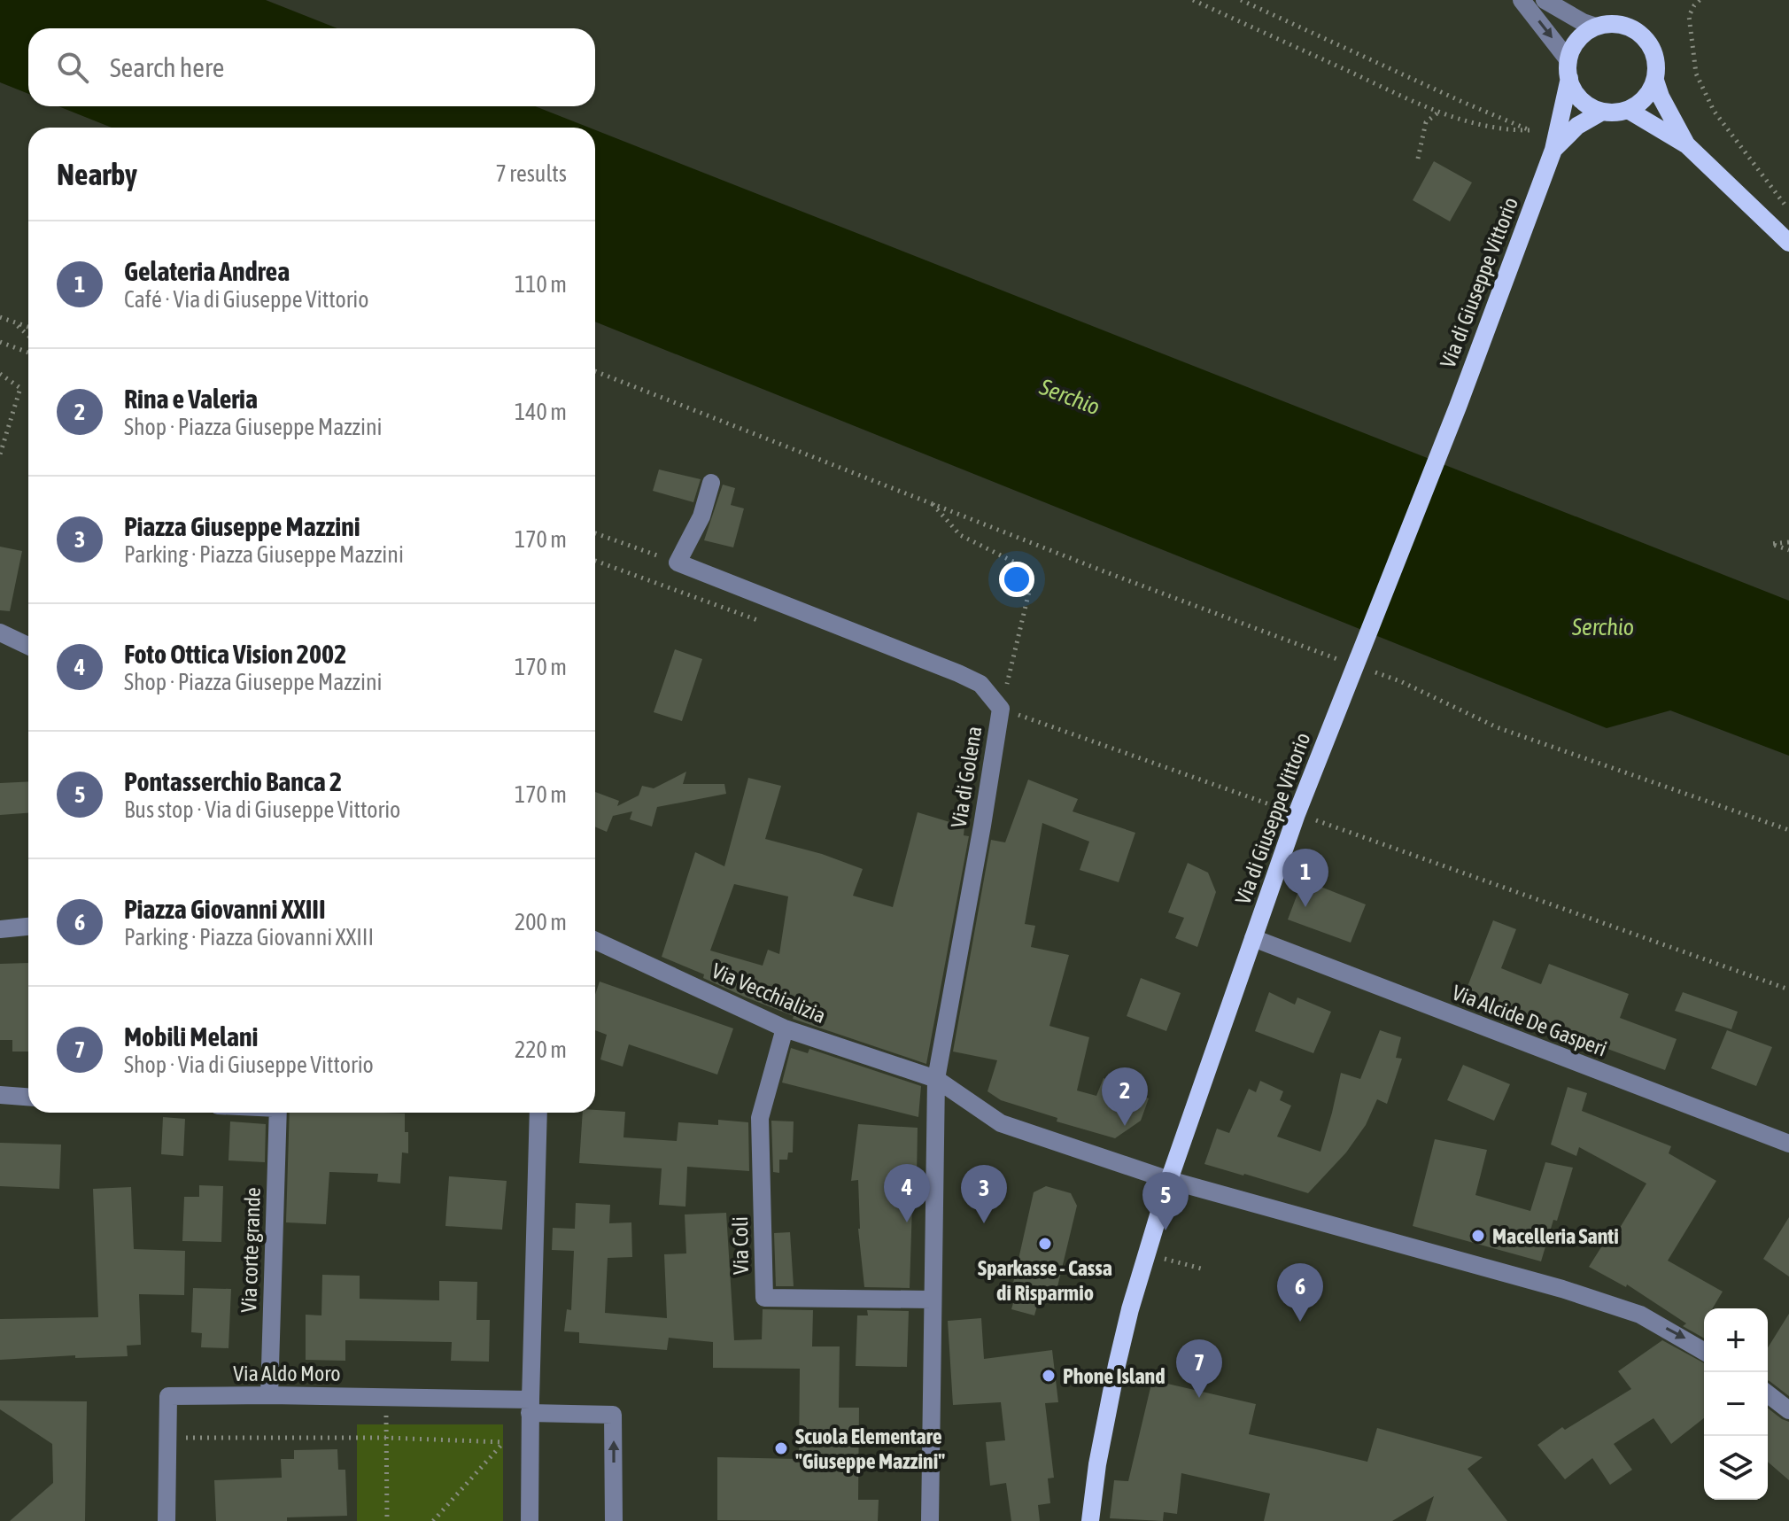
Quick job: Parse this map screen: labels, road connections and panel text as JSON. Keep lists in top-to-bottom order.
{
  "streets": {
    "main road": ["Via di Giuseppe Vittorio"],
    "street": [
      "Via di Golena",
      "Via Vecchializia",
      "Via Alcide De Gasperi",
      "Via Coli",
      "Via corte grande",
      "Via Aldo Moro"
    ]
  },
  "crossings": [
    ["Via di Giuseppe Vittorio", "Via Vecchializia"],
    ["Via di Giuseppe Vittorio", "Via Alcide De Gasperi"],
    ["Via di Golena", "Via Vecchializia"],
    ["Via di Golena", "Via Coli"],
    ["Via Vecchializia", "Via Coli"],
    ["Via corte grande", "Via Aldo Moro"]
  ],
  "one_way": ["Via Vecchializia"],
  "water": ["Serchio"],
  "places": [
    "Macelleria Santi",
    "Sparkasse - Cassa di Risparmio",
    "Phone Island",
    "Scuola Elementare \"Giuseppe Mazzini\""
  ],
  "page": {
    "search": "Search here",
    "heading": ["Nearby", "7 results"],
    "list": [
      {
        "mark": "1",
        "name": "Gelateria Andrea",
        "note": "Café · Via di Giuseppe Vittorio",
        "value": "110 m"
      },
      {
        "mark": "2",
        "name": "Rina e Valeria",
        "note": "Shop · Piazza Giuseppe Mazzini",
        "value": "140 m"
      },
      {
        "mark": "3",
        "name": "Piazza Giuseppe Mazzini",
        "note": "Parking · Piazza Giuseppe Mazzini",
        "value": "170 m"
      },
      {
        "mark": "4",
        "name": "Foto Ottica Vision 2002",
        "note": "Shop · Piazza Giuseppe Mazzini",
        "value": "170 m"
      },
      {
        "mark": "5",
        "name": "Pontasserchio Banca 2",
        "note": "Bus stop · Via di Giuseppe Vittorio",
        "value": "170 m"
      },
      {
        "mark": "6",
        "name": "Piazza Giovanni XXIII",
        "note": "Parking · Piazza Giovanni XXIII",
        "value": "200 m"
      },
      {
        "mark": "7",
        "name": "Mobili Melani",
        "note": "Shop · Via di Giuseppe Vittorio",
        "value": "220 m"
      }
    ],
    "pins": [
      "1",
      "2",
      "4",
      "3",
      "5",
      "6",
      "7"
    ],
    "map_buttons": ["+", "−"]
  }
}
